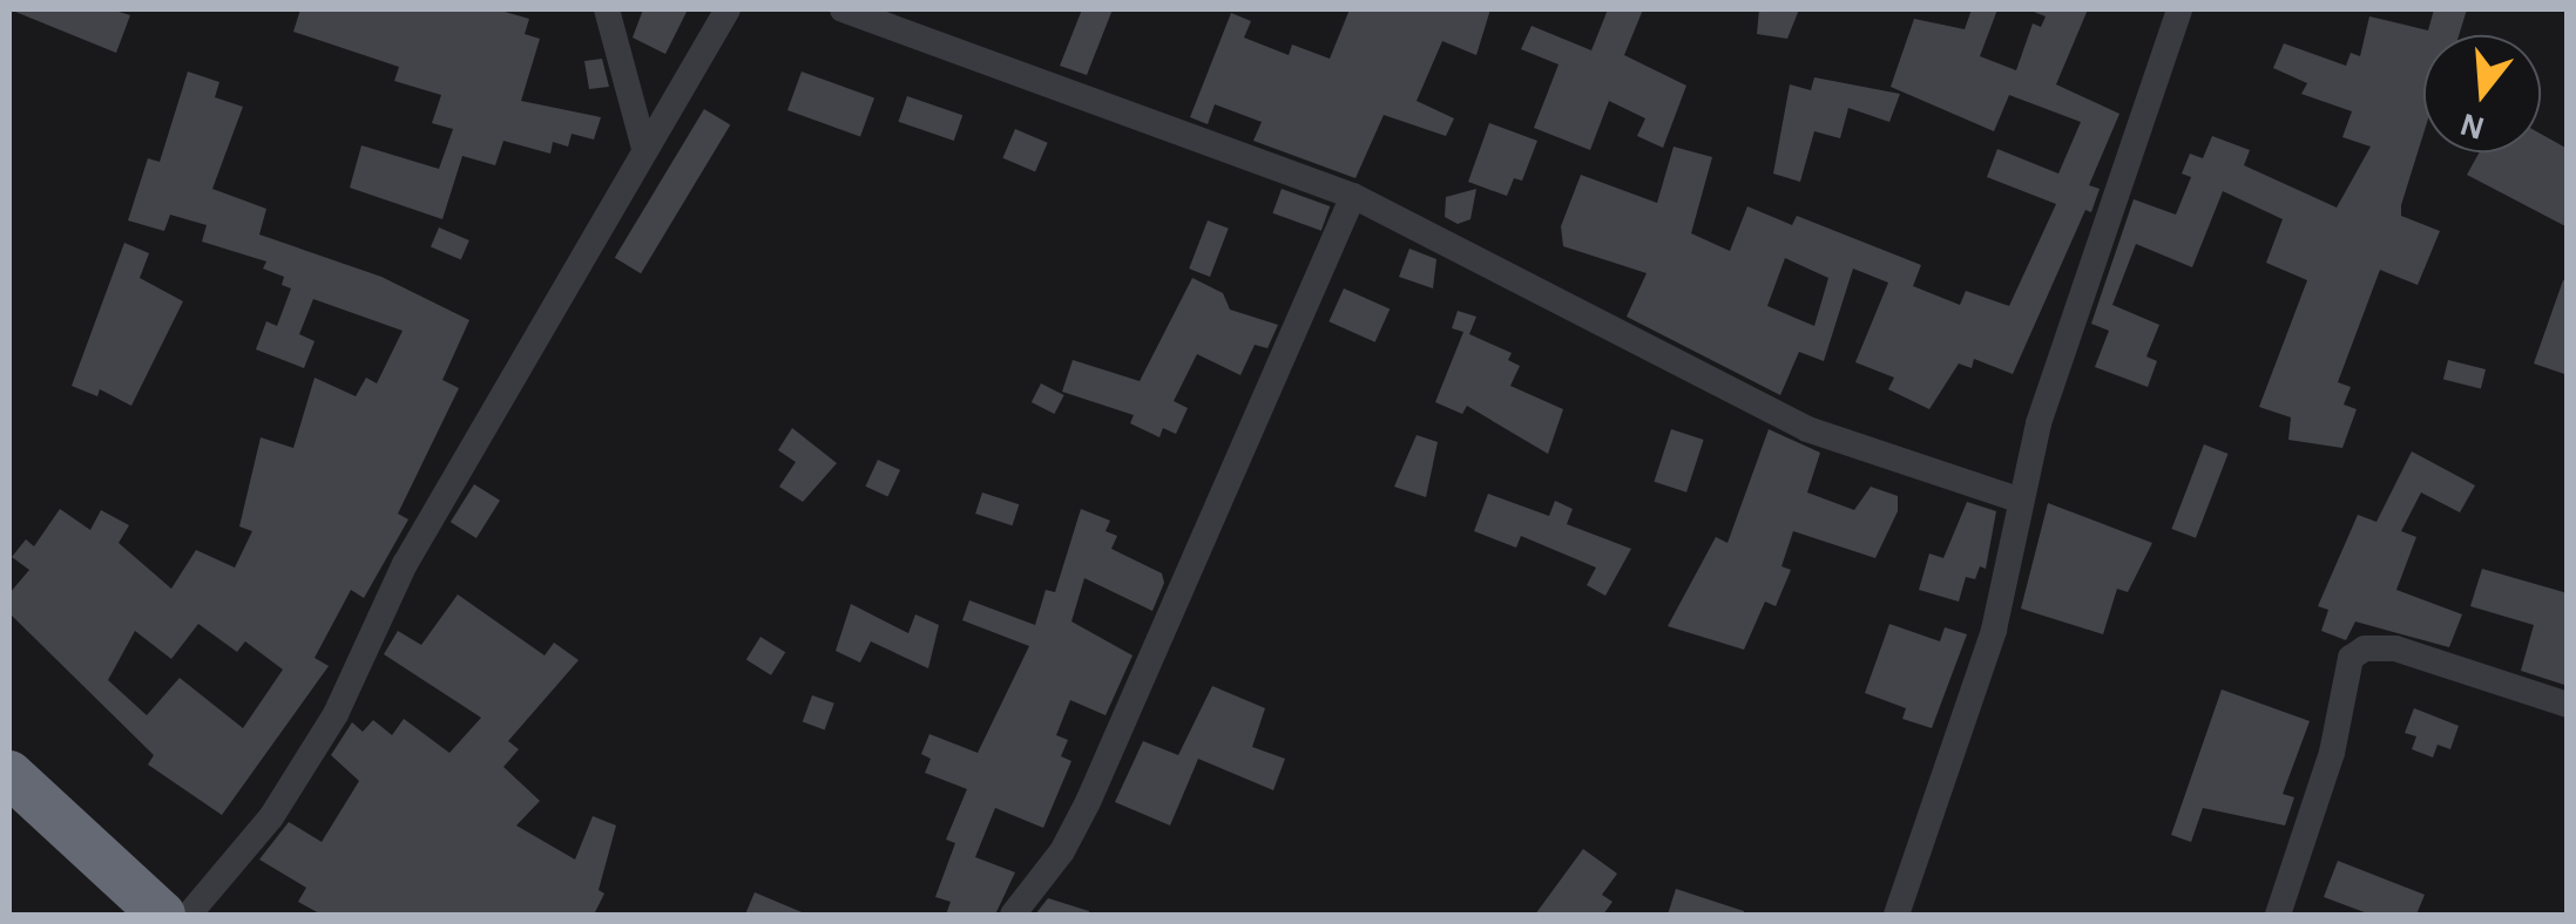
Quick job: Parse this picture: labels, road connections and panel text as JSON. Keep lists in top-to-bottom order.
{
  "north": "bottom"
}
